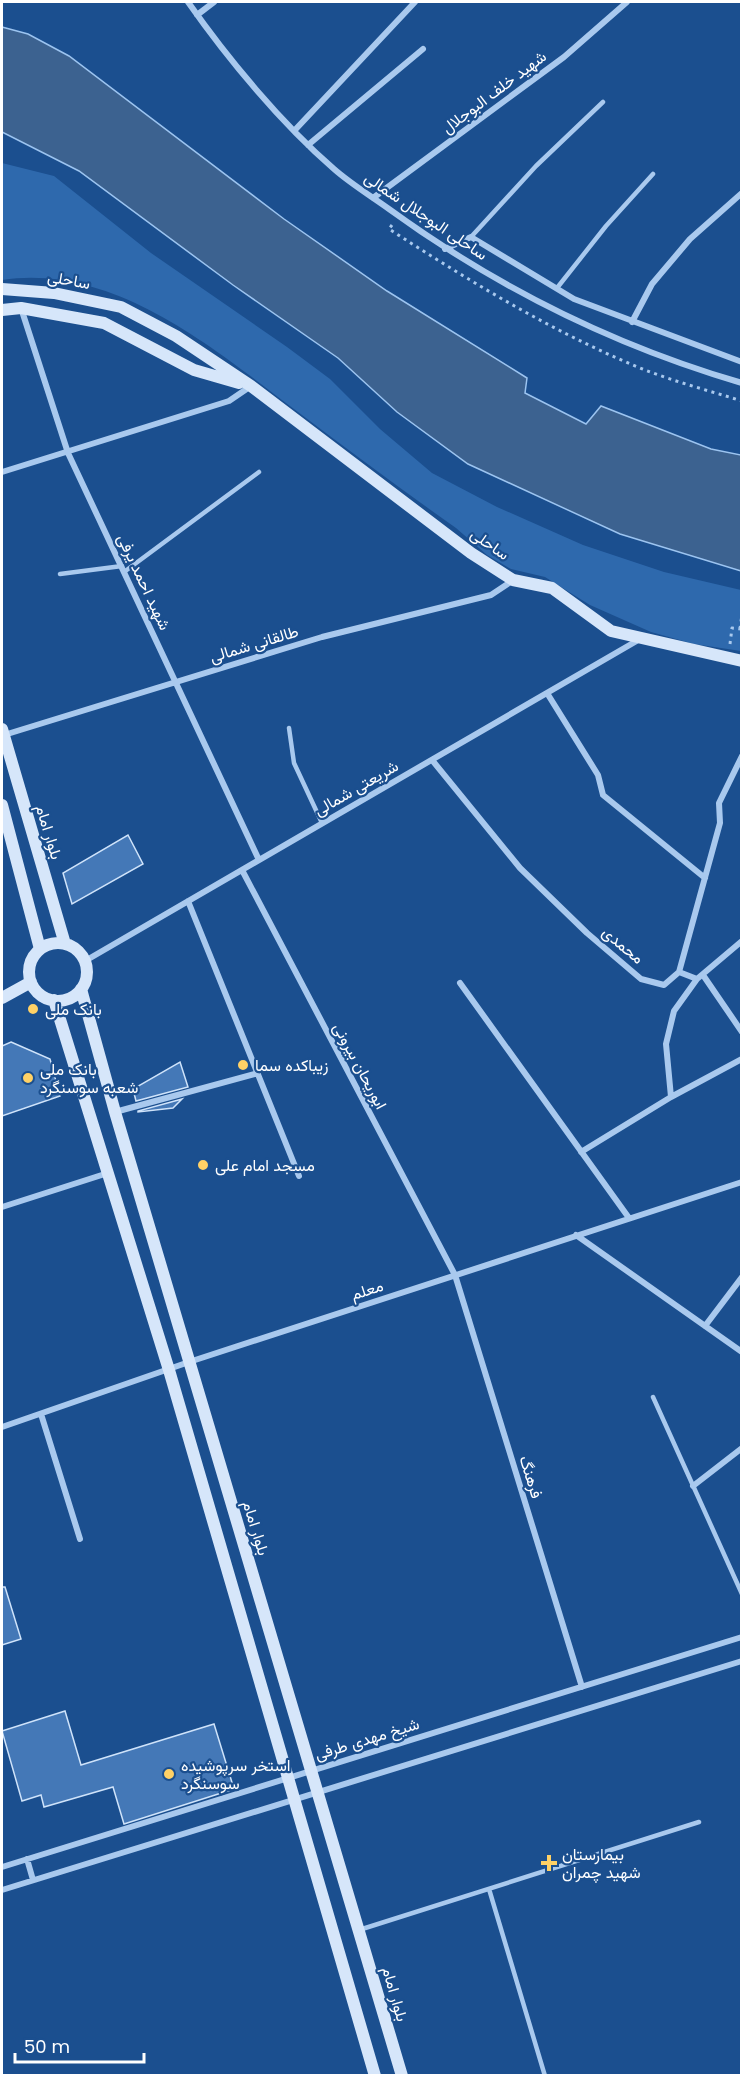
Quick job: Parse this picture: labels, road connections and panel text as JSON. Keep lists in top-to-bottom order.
{
  "streets": {
    "main road": ["ساحلی", "بلوار امام"],
    "street": [
      "شهید خلف البوجلال",
      "ساحلی البوجلال شمالی",
      "شهید احمد یرفی",
      "طالقانی شمالی",
      "شریعتی شمالی",
      "محمدی",
      "ابوریحان بیرونی",
      "معلم",
      "فرهنگ",
      "شیخ مهدی طرفی"
    ]
  },
  "crossings": [
    ["شهید خلف البوجلال", "ساحلی البوجلال شمالی"],
    ["ساحلی", "شهید احمد یرفی"],
    ["ساحلی", "طالقانی شمالی"],
    ["ساحلی", "شریعتی شمالی"],
    ["شهید احمد یرفی", "طالقانی شمالی"],
    ["شهید احمد یرفی", "شریعتی شمالی"],
    ["طالقانی شمالی", "بلوار امام"],
    ["شریعتی شمالی", "بلوار امام"],
    ["شریعتی شمالی", "محمدی"],
    ["شریعتی شمالی", "ابوریحان بیرونی"],
    ["بلوار امام", "معلم"],
    ["بلوار امام", "شیخ مهدی طرفی"],
    ["ابوریحان بیرونی", "معلم"],
    ["ابوریحان بیرونی", "فرهنگ"],
    ["معلم", "فرهنگ"],
    ["فرهنگ", "شیخ مهدی طرفی"]
  ],
  "places": {
    "other": [
      "بانک ملی",
      "زیباکده سما",
      "بانک ملی شعبه سوسنگرد",
      "مسجد امام علی",
      "استخر سرپوشیده سوسنگرد"
    ],
    "health": ["بیمارستان شهید چمران"]
  },
  "scale_bar": "50 m"
}
